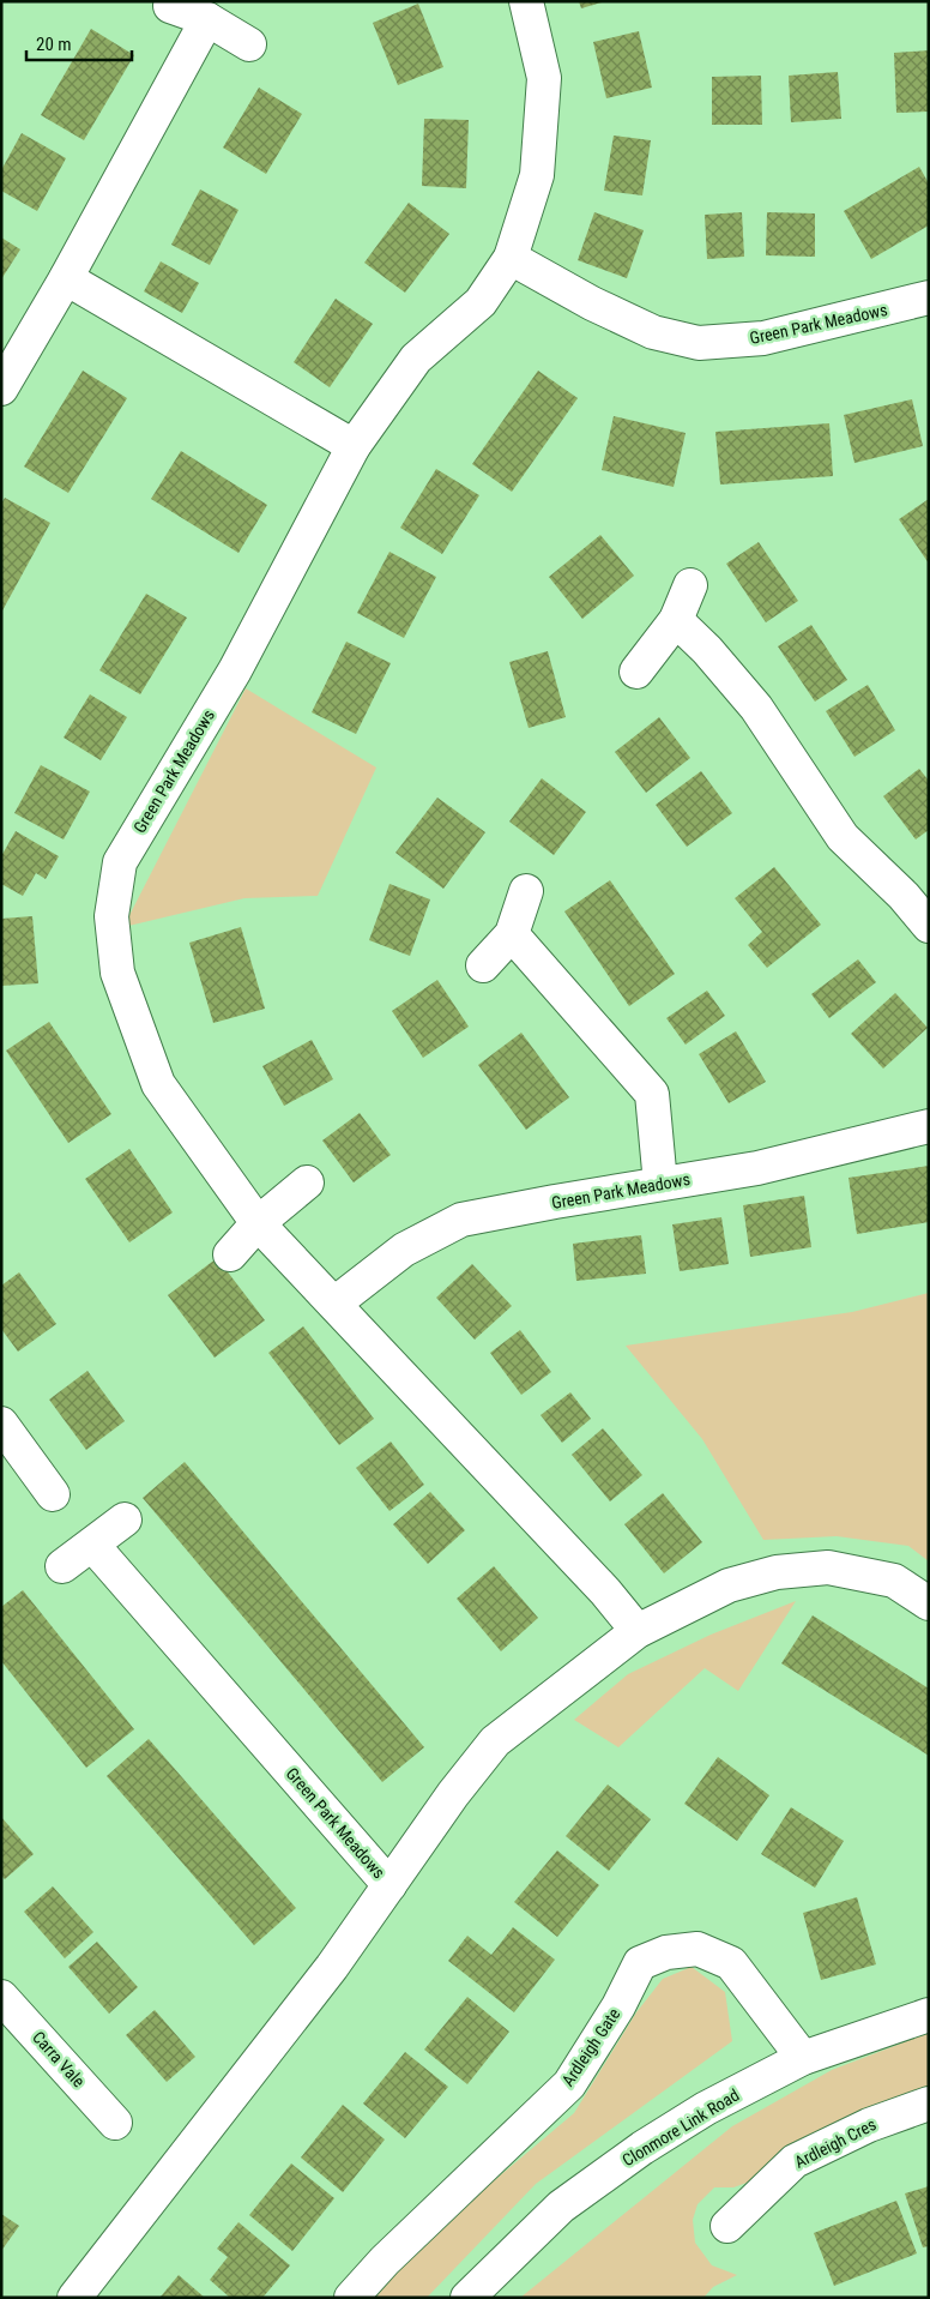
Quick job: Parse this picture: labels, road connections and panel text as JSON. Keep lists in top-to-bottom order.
{
  "streets": {
    "street": [
      "Green Park Meadows",
      "Ardleigh Gate",
      "Carra Vale",
      "Clonmore Link Road",
      "Ardleigh Cres"
    ]
  },
  "crossings": [
    ["Ardleigh Gate", "Clonmore Link Road"]
  ],
  "scale_bar": "20 m"
}
